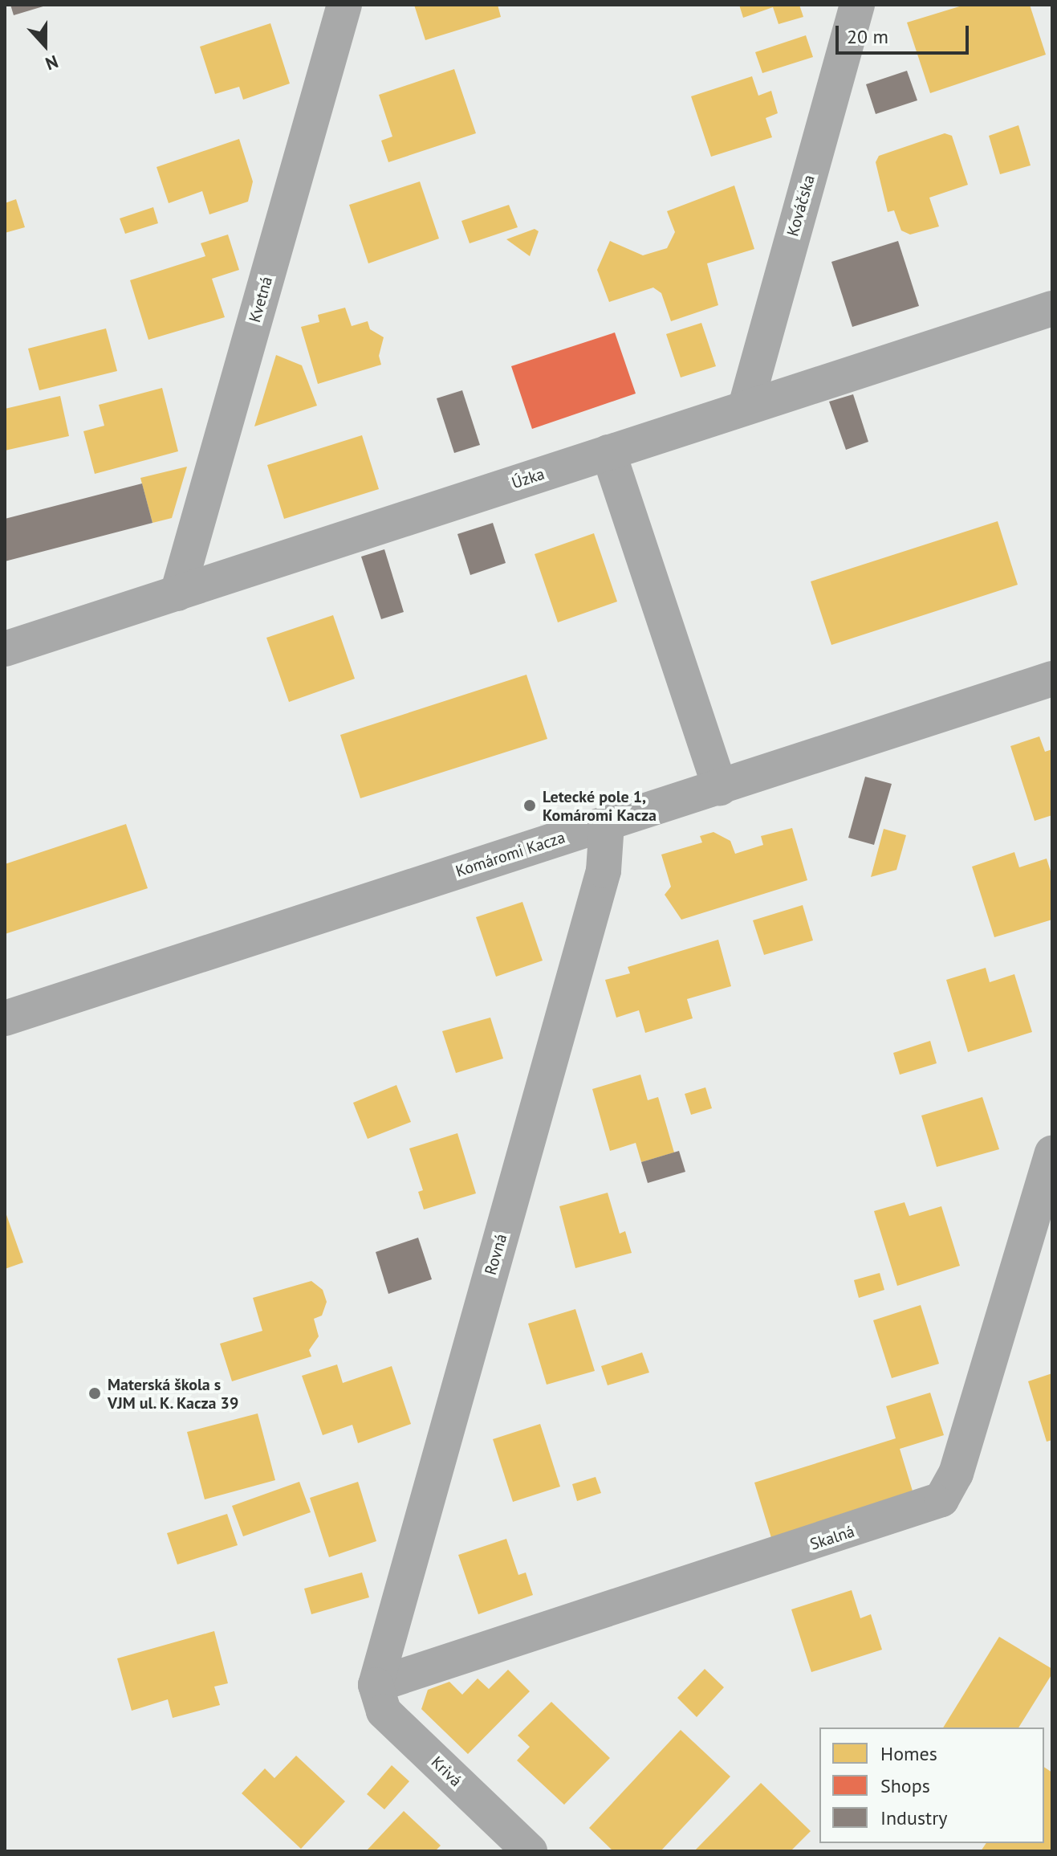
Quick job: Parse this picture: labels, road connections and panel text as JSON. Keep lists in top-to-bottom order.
{
  "streets": {
    "street": [
      "Kováčska",
      "Kvetná",
      "Úzka",
      "Komáromi Kacza",
      "Rovná",
      "Skalná",
      "Krivá"
    ]
  },
  "crossings": [
    ["Kováčska", "Úzka"],
    ["Kvetná", "Úzka"],
    ["Komáromi Kacza", "Rovná"],
    ["Rovná", "Skalná"],
    ["Rovná", "Krivá"],
    ["Skalná", "Krivá"]
  ],
  "places": ["Letecké pole 1, Komáromi Kacza", "Materská škola s VJM ul. K. Kacza 39"],
  "legend": ["Homes", "Shops", "Industry"],
  "scale_bar": "20 m",
  "north": "bottom"
}
